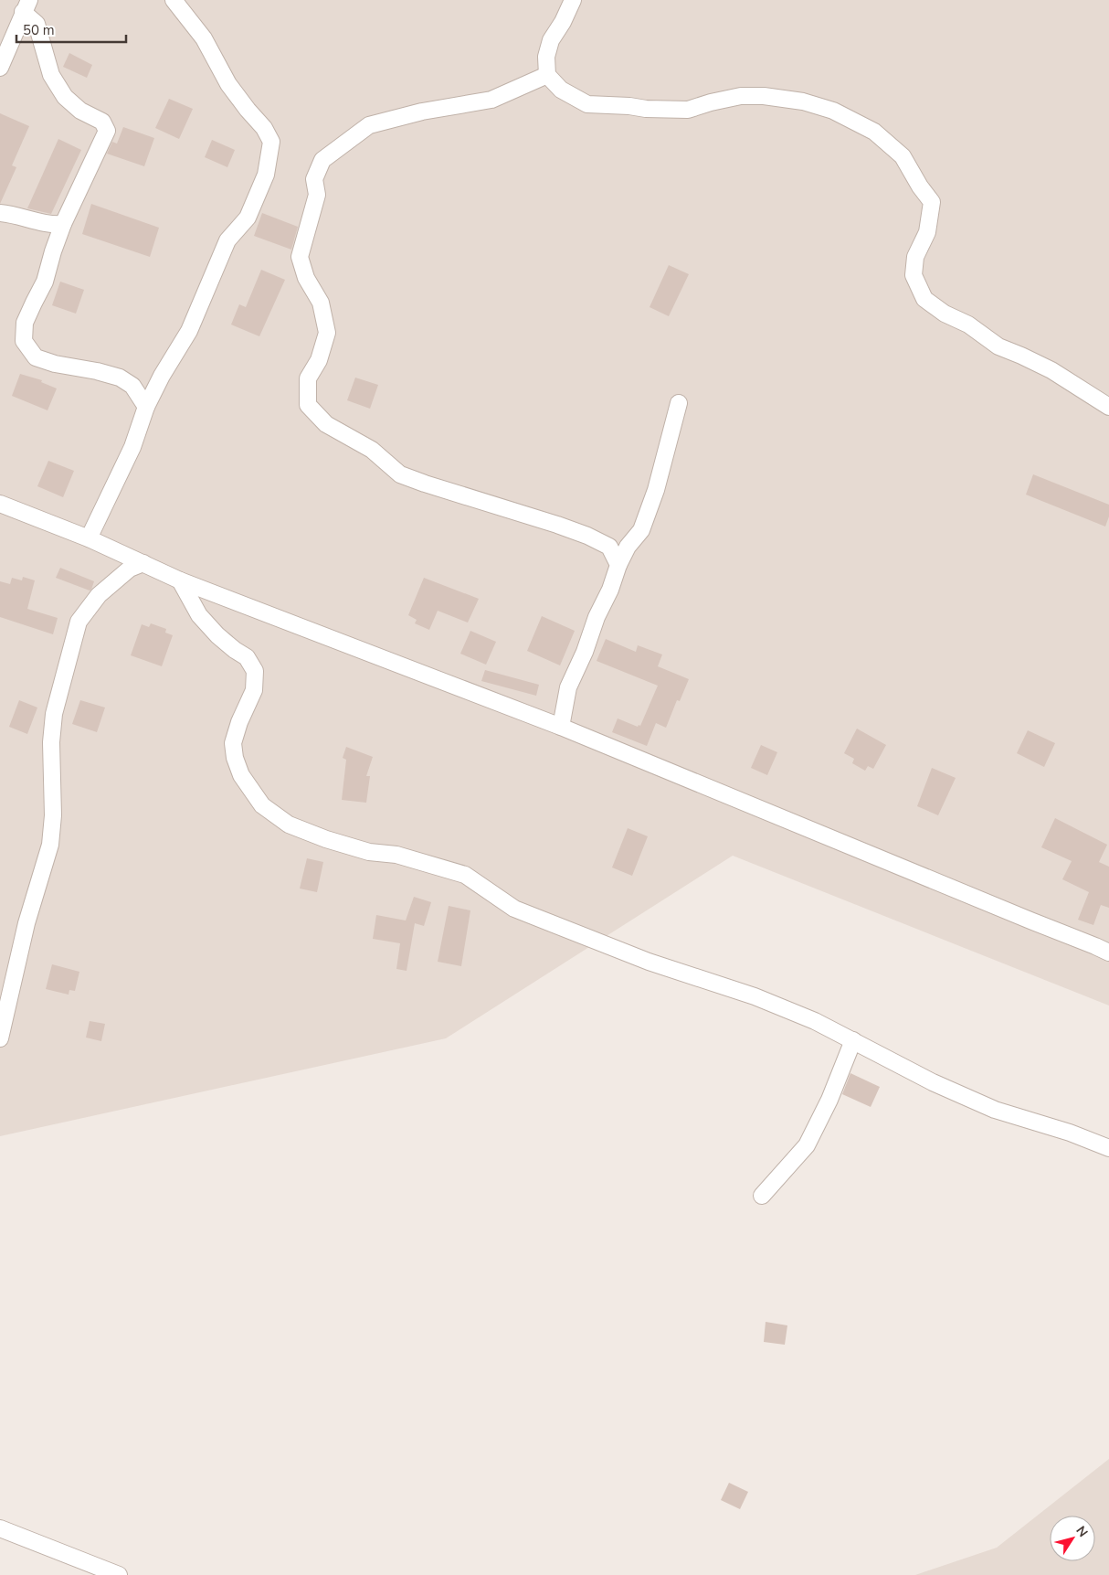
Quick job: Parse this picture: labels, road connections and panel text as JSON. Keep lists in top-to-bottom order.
{
  "scale_bar": "50 m",
  "north": "top right"
}
